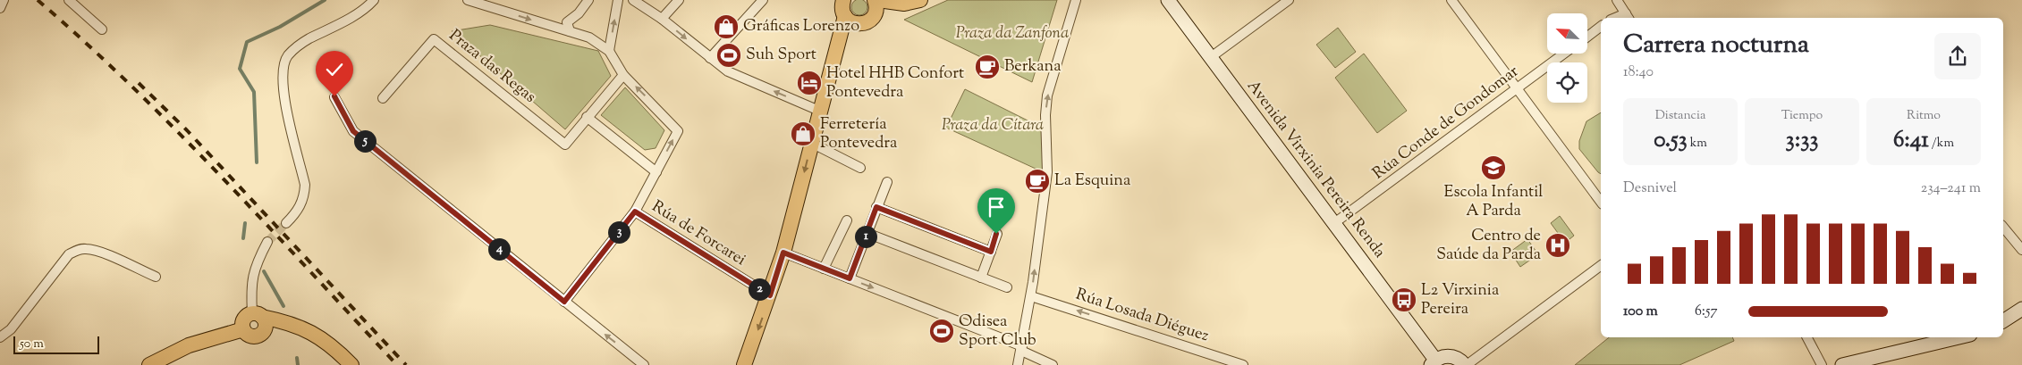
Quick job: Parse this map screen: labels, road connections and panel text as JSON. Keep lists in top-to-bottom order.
{
  "streets": {
    "main road": ["Avenida Virxinia Pereira Renda"],
    "street": [
      "Praza das Regas",
      "Rúa Conde de Gondomar",
      "Rúa de Forcarei",
      "Rúa Losada Diéguez"
    ]
  },
  "crossings": [
    ["Rúa Conde de Gondomar", "Avenida Virxinia Pereira Renda"]
  ],
  "one_way": ["Rúa Losada Diéguez"],
  "parks": ["Praza da Zanfona", "Praza da Cítara"],
  "places": {
    "shop": ["Gráficas Lorenzo", "Ferretería Pontevedra"],
    "sports": ["Suh Sport", "Odisea Sport Club"],
    "cafe": ["Berkana", "La Esquina"],
    "hotel": ["Hotel HHB Confort Pontevedra"],
    "school or university": ["Escola Infantil A Parda"],
    "hospital": ["Centro de Saúde da Parda"],
    "bus stop": ["L2 Virxinia Pereira"]
  },
  "scale_bar": "50 m",
  "north": "top left",
  "page": {
    "heading": ["Carrera nocturna", "18:40"],
    "stats": [
      ["Distancia", "0.53 km"],
      ["Tiempo", "3:33"],
      ["Ritmo", "6:41 /km"]
    ],
    "pins": [
      "5",
      "3",
      "1",
      "4",
      "2"
    ],
    "chart": ["Desnivel", "234–241 m"],
    "list": [
      {
        "name": "100 m",
        "note": "6:57"
      }
    ],
    "scale": "50 m"
  }
}
